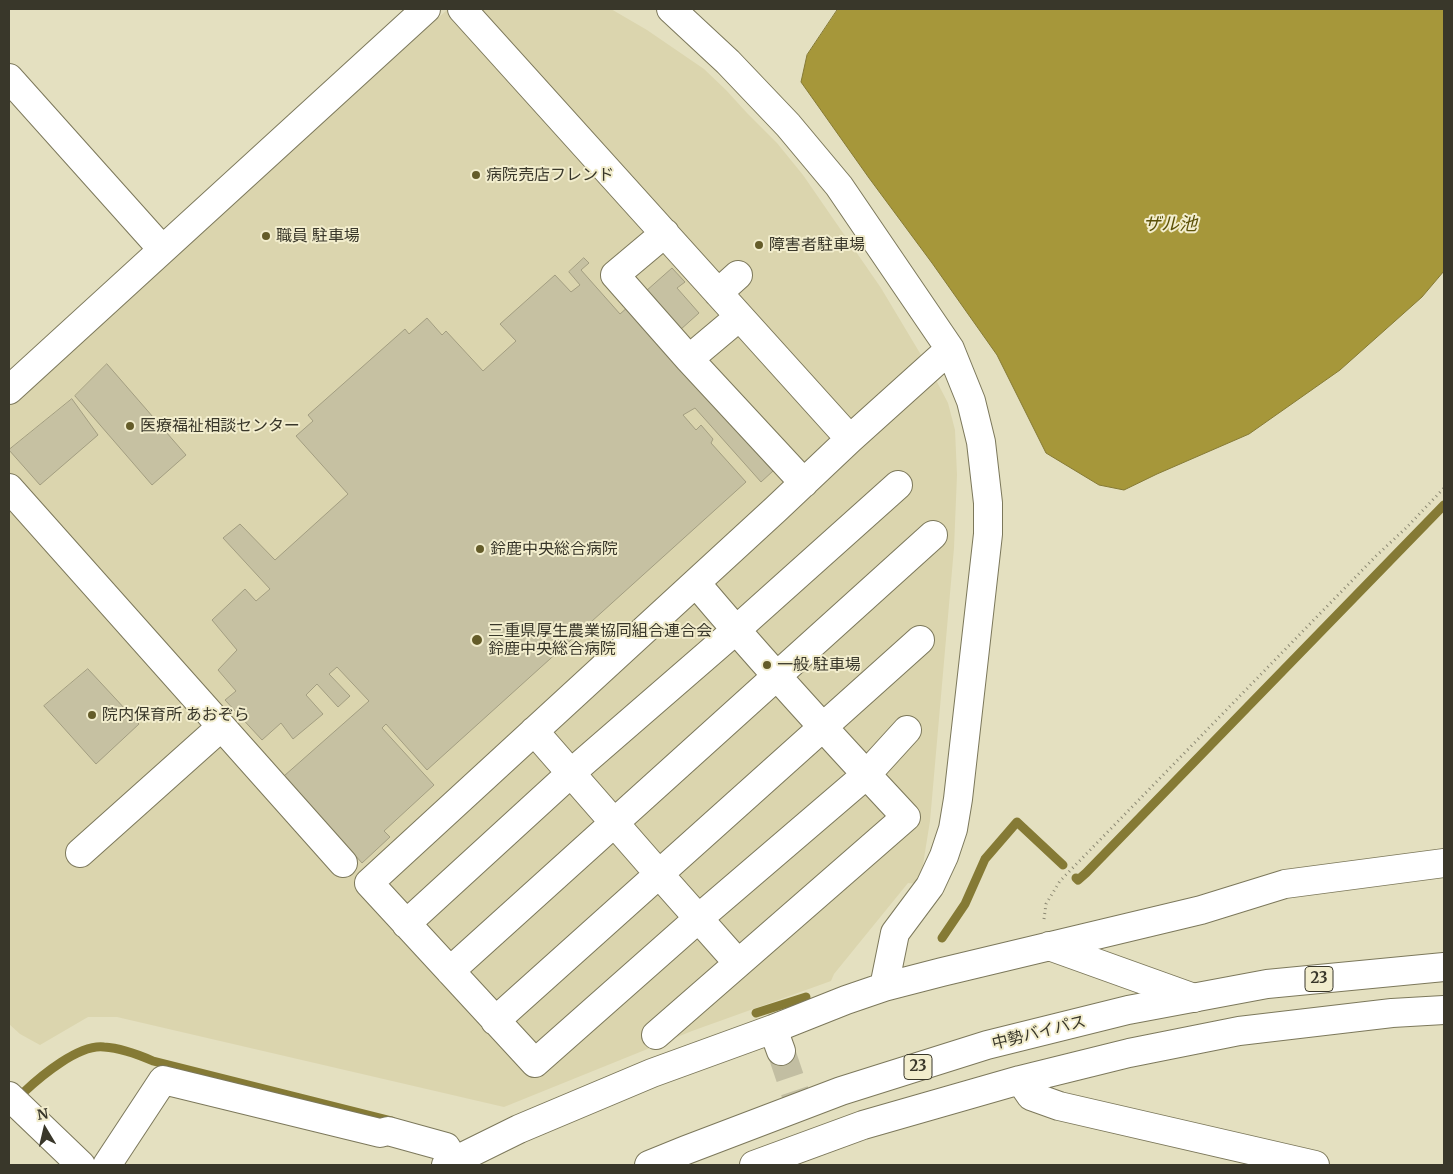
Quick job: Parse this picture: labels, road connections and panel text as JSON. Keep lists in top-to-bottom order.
{
  "streets": {
    "main road": ["23", "中勢バイパス"]
  },
  "water": ["ザル池"],
  "places": [
    "病院売店フレンド",
    "職員 駐車場",
    "障害者駐車場",
    "医療福祉相談センター",
    "鈴鹿中央総合病院",
    "三重県厚生農業協同組合連合会 鈴鹿中央総合病院",
    "一般 駐車場",
    "院内保育所 あおぞら"
  ],
  "north": "top"
}
